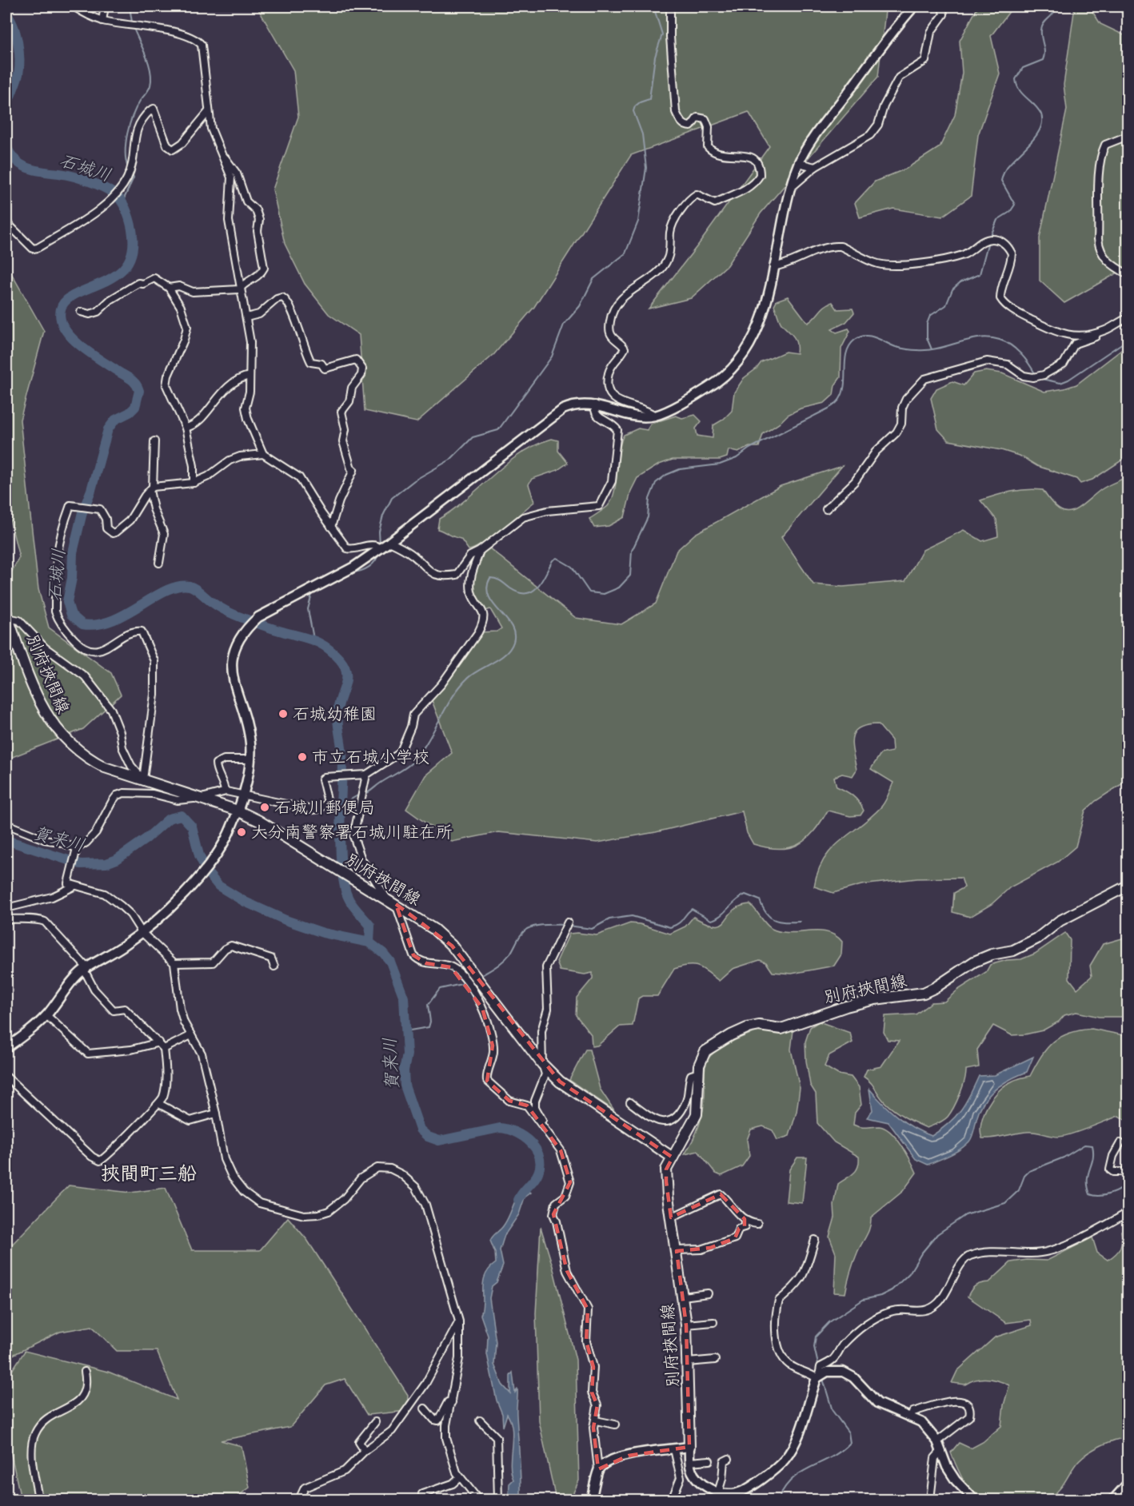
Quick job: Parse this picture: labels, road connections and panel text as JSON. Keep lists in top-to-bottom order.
{
  "streets": {
    "main road": ["別府挾間線"]
  },
  "districts": ["挾間町三船"],
  "water": ["石城川", "賀来川"],
  "places": [
    "石城幼稚園",
    "市立石城小学校",
    "石城川郵便局",
    "大分南警察署石城川駐在所"
  ]
}
